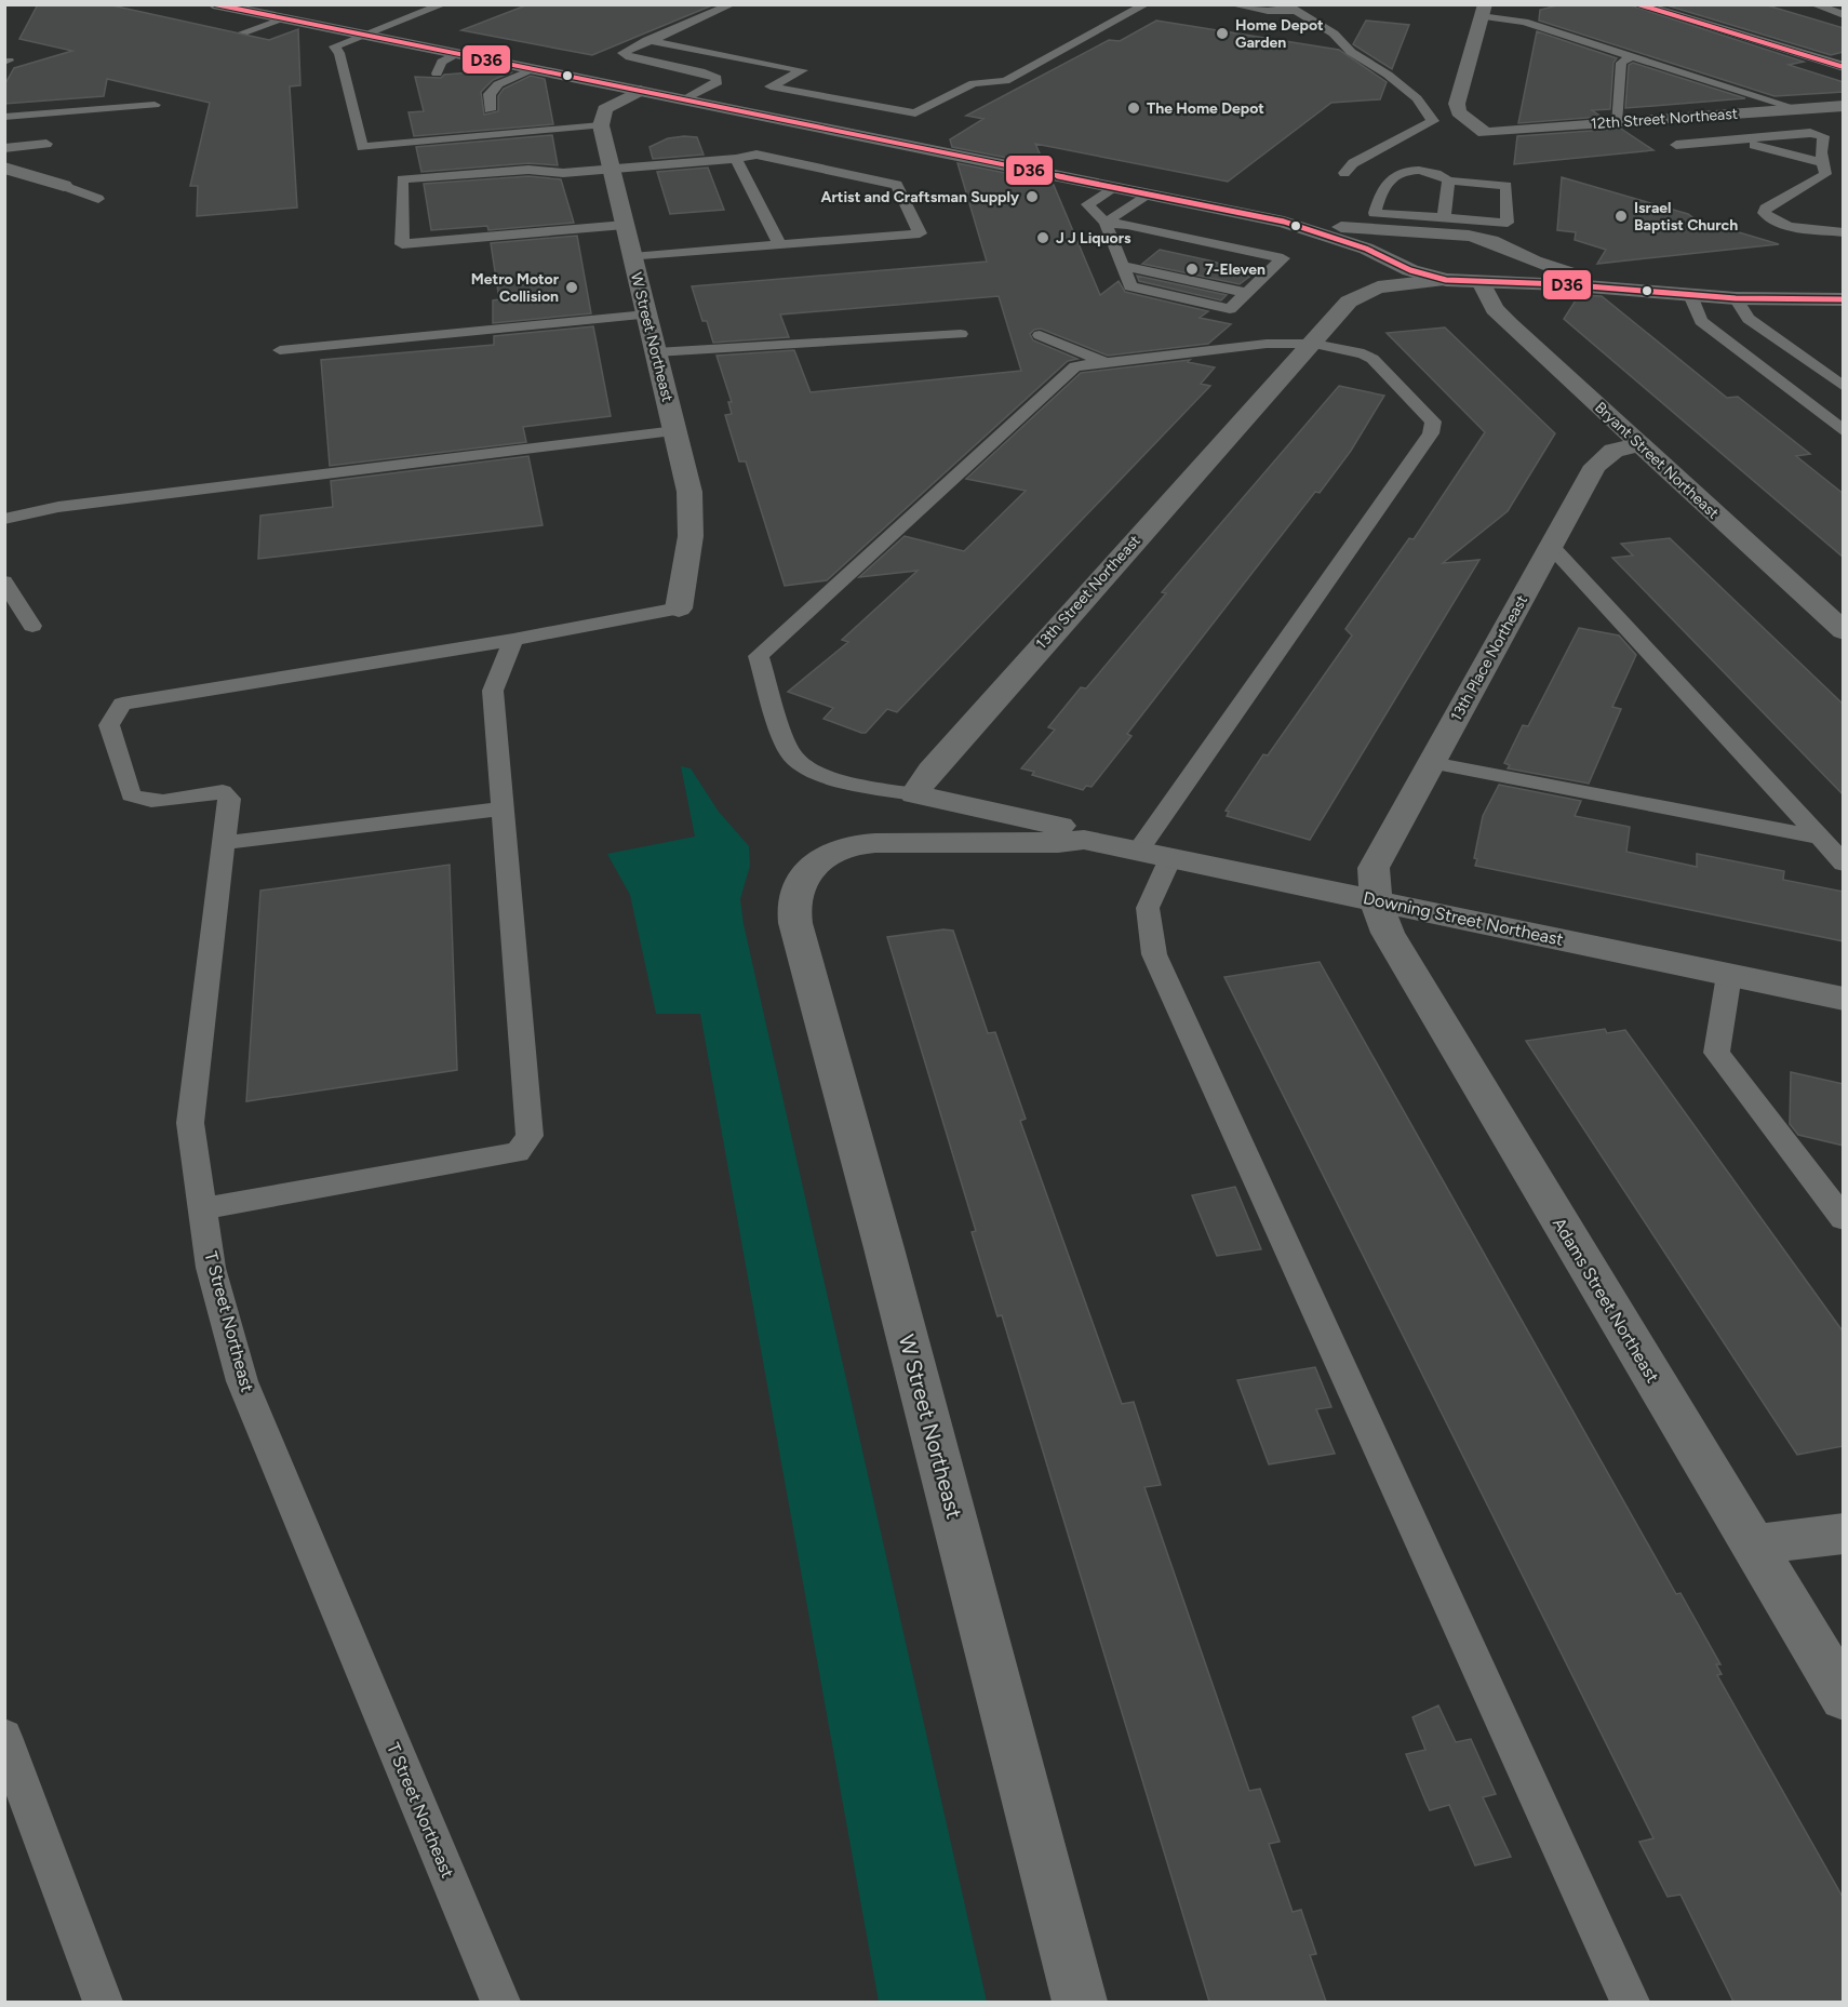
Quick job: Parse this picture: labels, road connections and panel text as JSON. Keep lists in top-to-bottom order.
{
  "streets": {
    "street": [
      "12th Street Northeast",
      "W Street Northeast",
      "Bryant Street Northeast",
      "13th Street Northeast",
      "13th Place Northeast",
      "Downing Street Northeast",
      "Adams Street Northeast"
    ],
    "lane": ["T Street Northeast"]
  },
  "crossings": [
    ["W Street Northeast", "Downing Street Northeast"],
    ["Bryant Street Northeast", "13th Place Northeast"],
    ["13th Street Northeast", "Downing Street Northeast"],
    ["13th Place Northeast", "Downing Street Northeast"],
    ["13th Place Northeast", "Adams Street Northeast"],
    ["Downing Street Northeast", "Adams Street Northeast"]
  ],
  "places": [
    "Home Depot Garden",
    "The Home Depot",
    "Artist and Craftsman Supply",
    "Israel Baptist Church",
    "J J Liquors",
    "7-Eleven",
    "Metro Motor Collision"
  ],
  "lines": ["transit line D36"]
}
